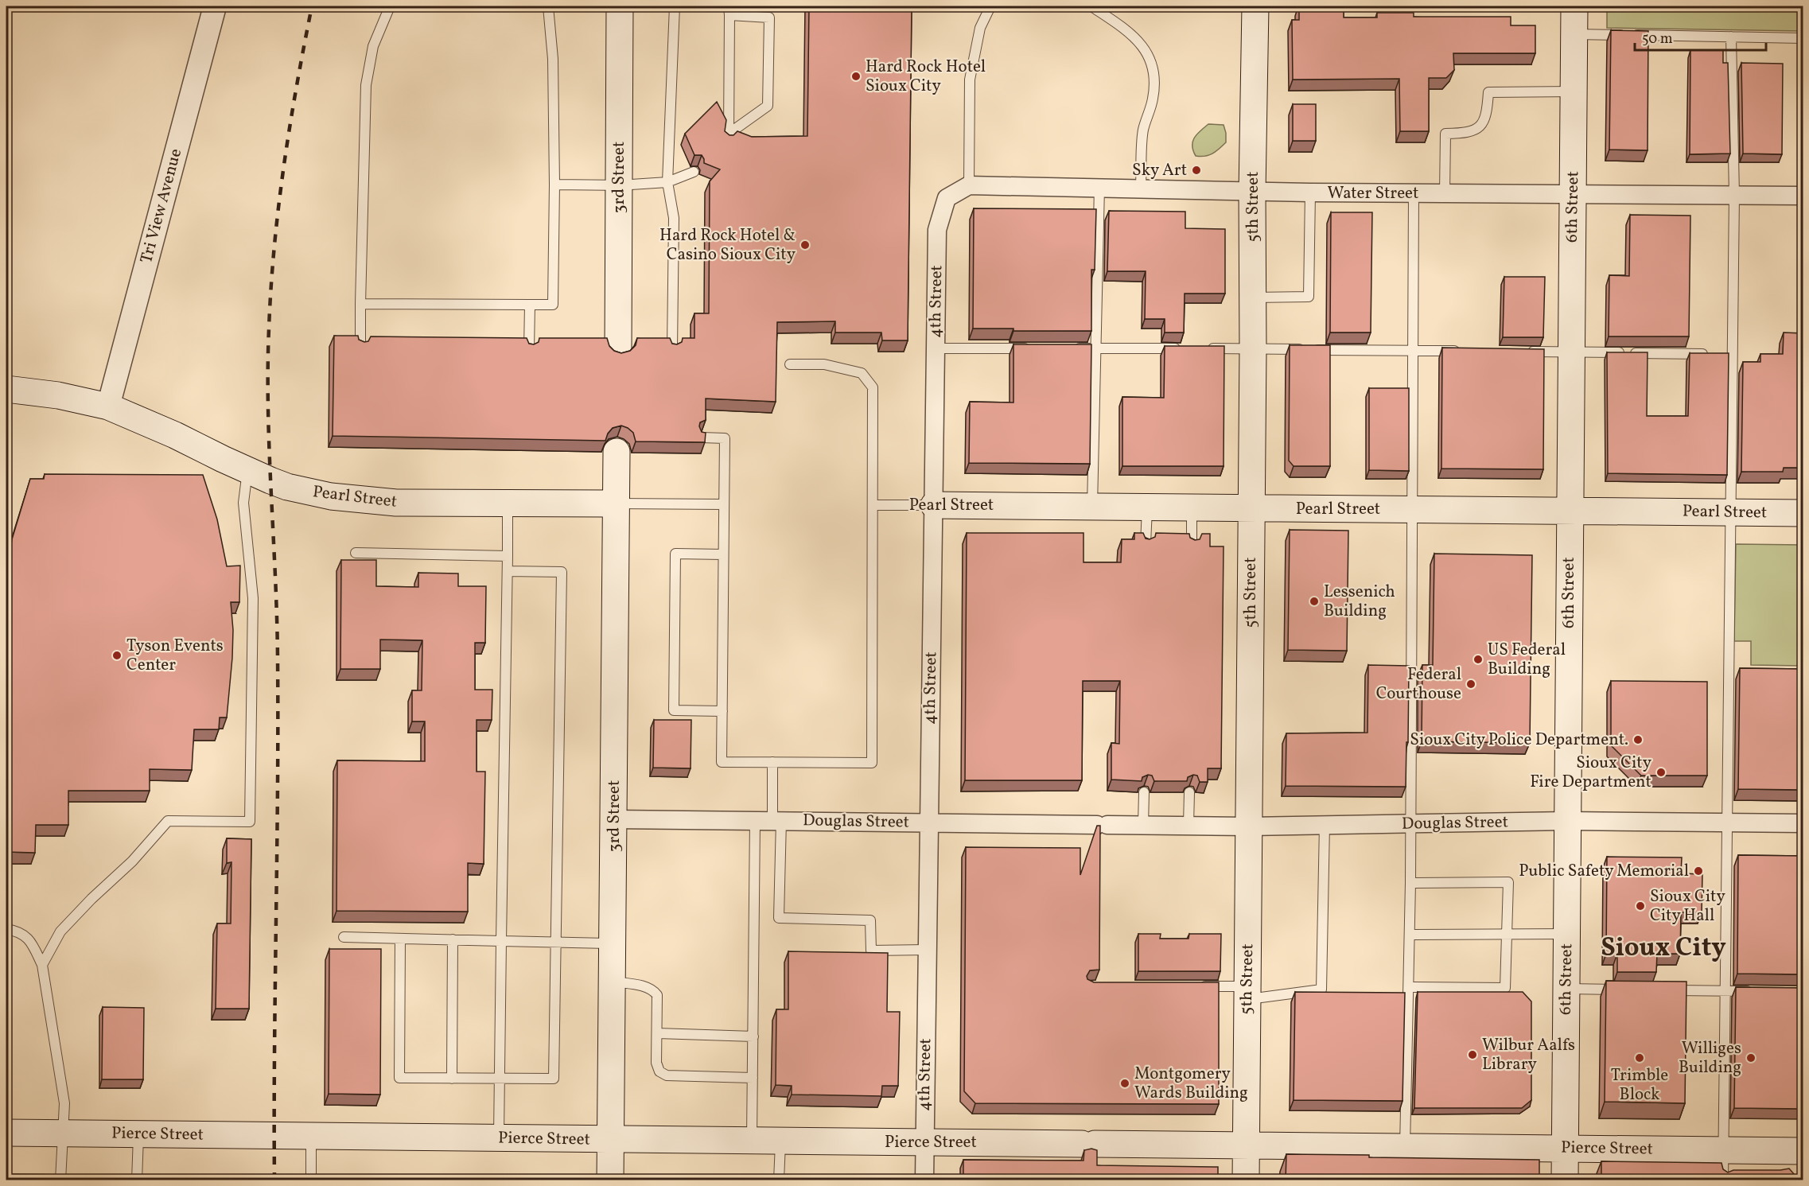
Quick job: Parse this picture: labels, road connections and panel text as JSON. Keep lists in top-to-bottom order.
{
  "streets": {
    "main road": [
      "3rd Street",
      "5th Street",
      "6th Street",
      "Pearl Street",
      "Pierce Street"
    ],
    "street": [
      "Water Street",
      "Tri View Avenue",
      "4th Street",
      "Douglas Street"
    ]
  },
  "crossings": [
    ["3rd Street", "Pearl Street"],
    ["3rd Street", "Douglas Street"],
    ["3rd Street", "Pierce Street"],
    ["Water Street", "5th Street"],
    ["Water Street", "6th Street"],
    ["Water Street", "4th Street"],
    ["Tri View Avenue", "Pearl Street"],
    ["5th Street", "Pearl Street"],
    ["5th Street", "Douglas Street"],
    ["5th Street", "Pierce Street"],
    ["6th Street", "Pearl Street"],
    ["6th Street", "Douglas Street"],
    ["6th Street", "Pierce Street"],
    ["4th Street", "Pearl Street"],
    ["4th Street", "Douglas Street"],
    ["4th Street", "Pierce Street"]
  ],
  "districts": ["Sioux City"],
  "places": [
    "Hard Rock Hotel Sioux City",
    "Sky Art",
    "Hard Rock Hotel & Casino Sioux City",
    "Lessenich Building",
    "Tyson Events Center",
    "US Federal Building",
    "Federal Courthouse",
    "Sioux City Police Department.",
    "Sioux City Fire Department",
    "Public Safety Memorial",
    "Sioux City City Hall",
    "Wilbur Aalfs Library",
    "Trimble Block",
    "Williges Building",
    "Montgomery Wards Building"
  ],
  "scale_bar": "50 m"
}
